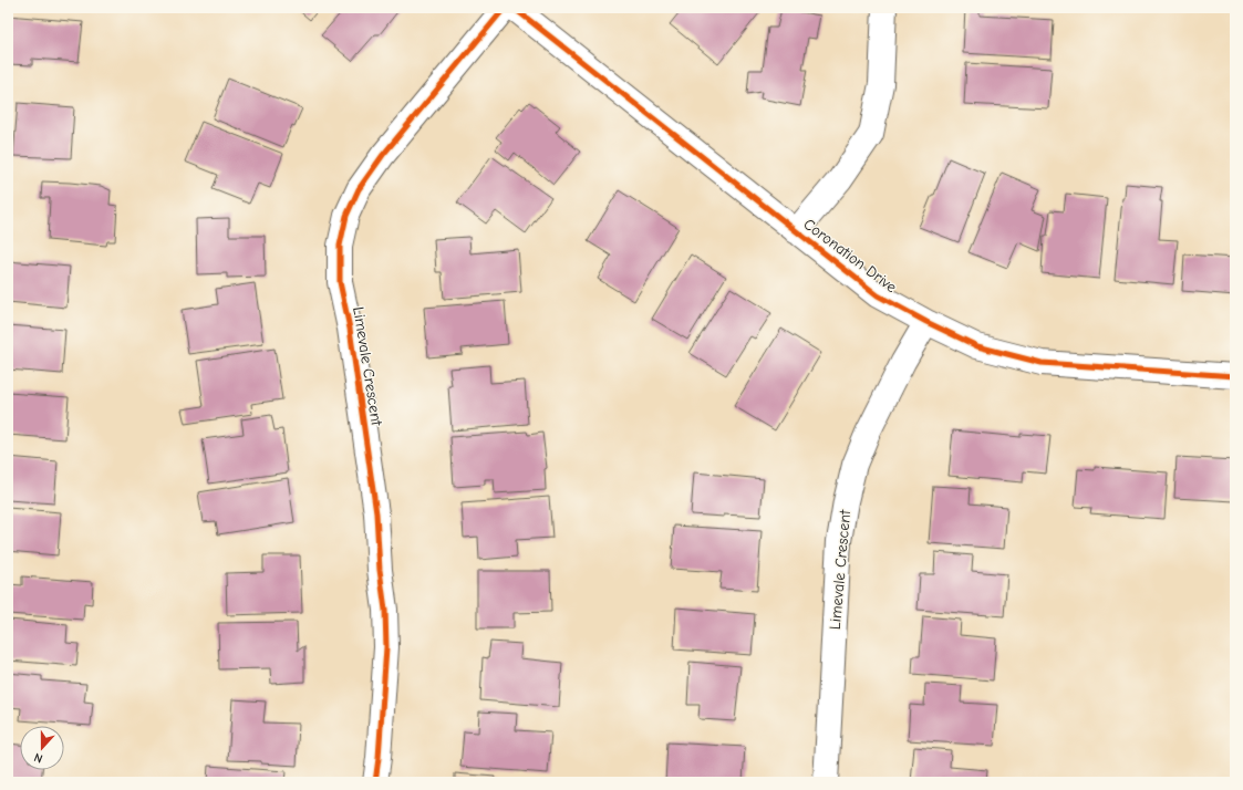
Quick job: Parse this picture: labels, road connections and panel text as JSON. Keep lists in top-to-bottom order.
{
  "streets": {
    "street": ["Coronation Drive", "Limevale Crescent"]
  },
  "crossings": [
    ["Coronation Drive", "Limevale Crescent"]
  ],
  "north": "bottom"
}
